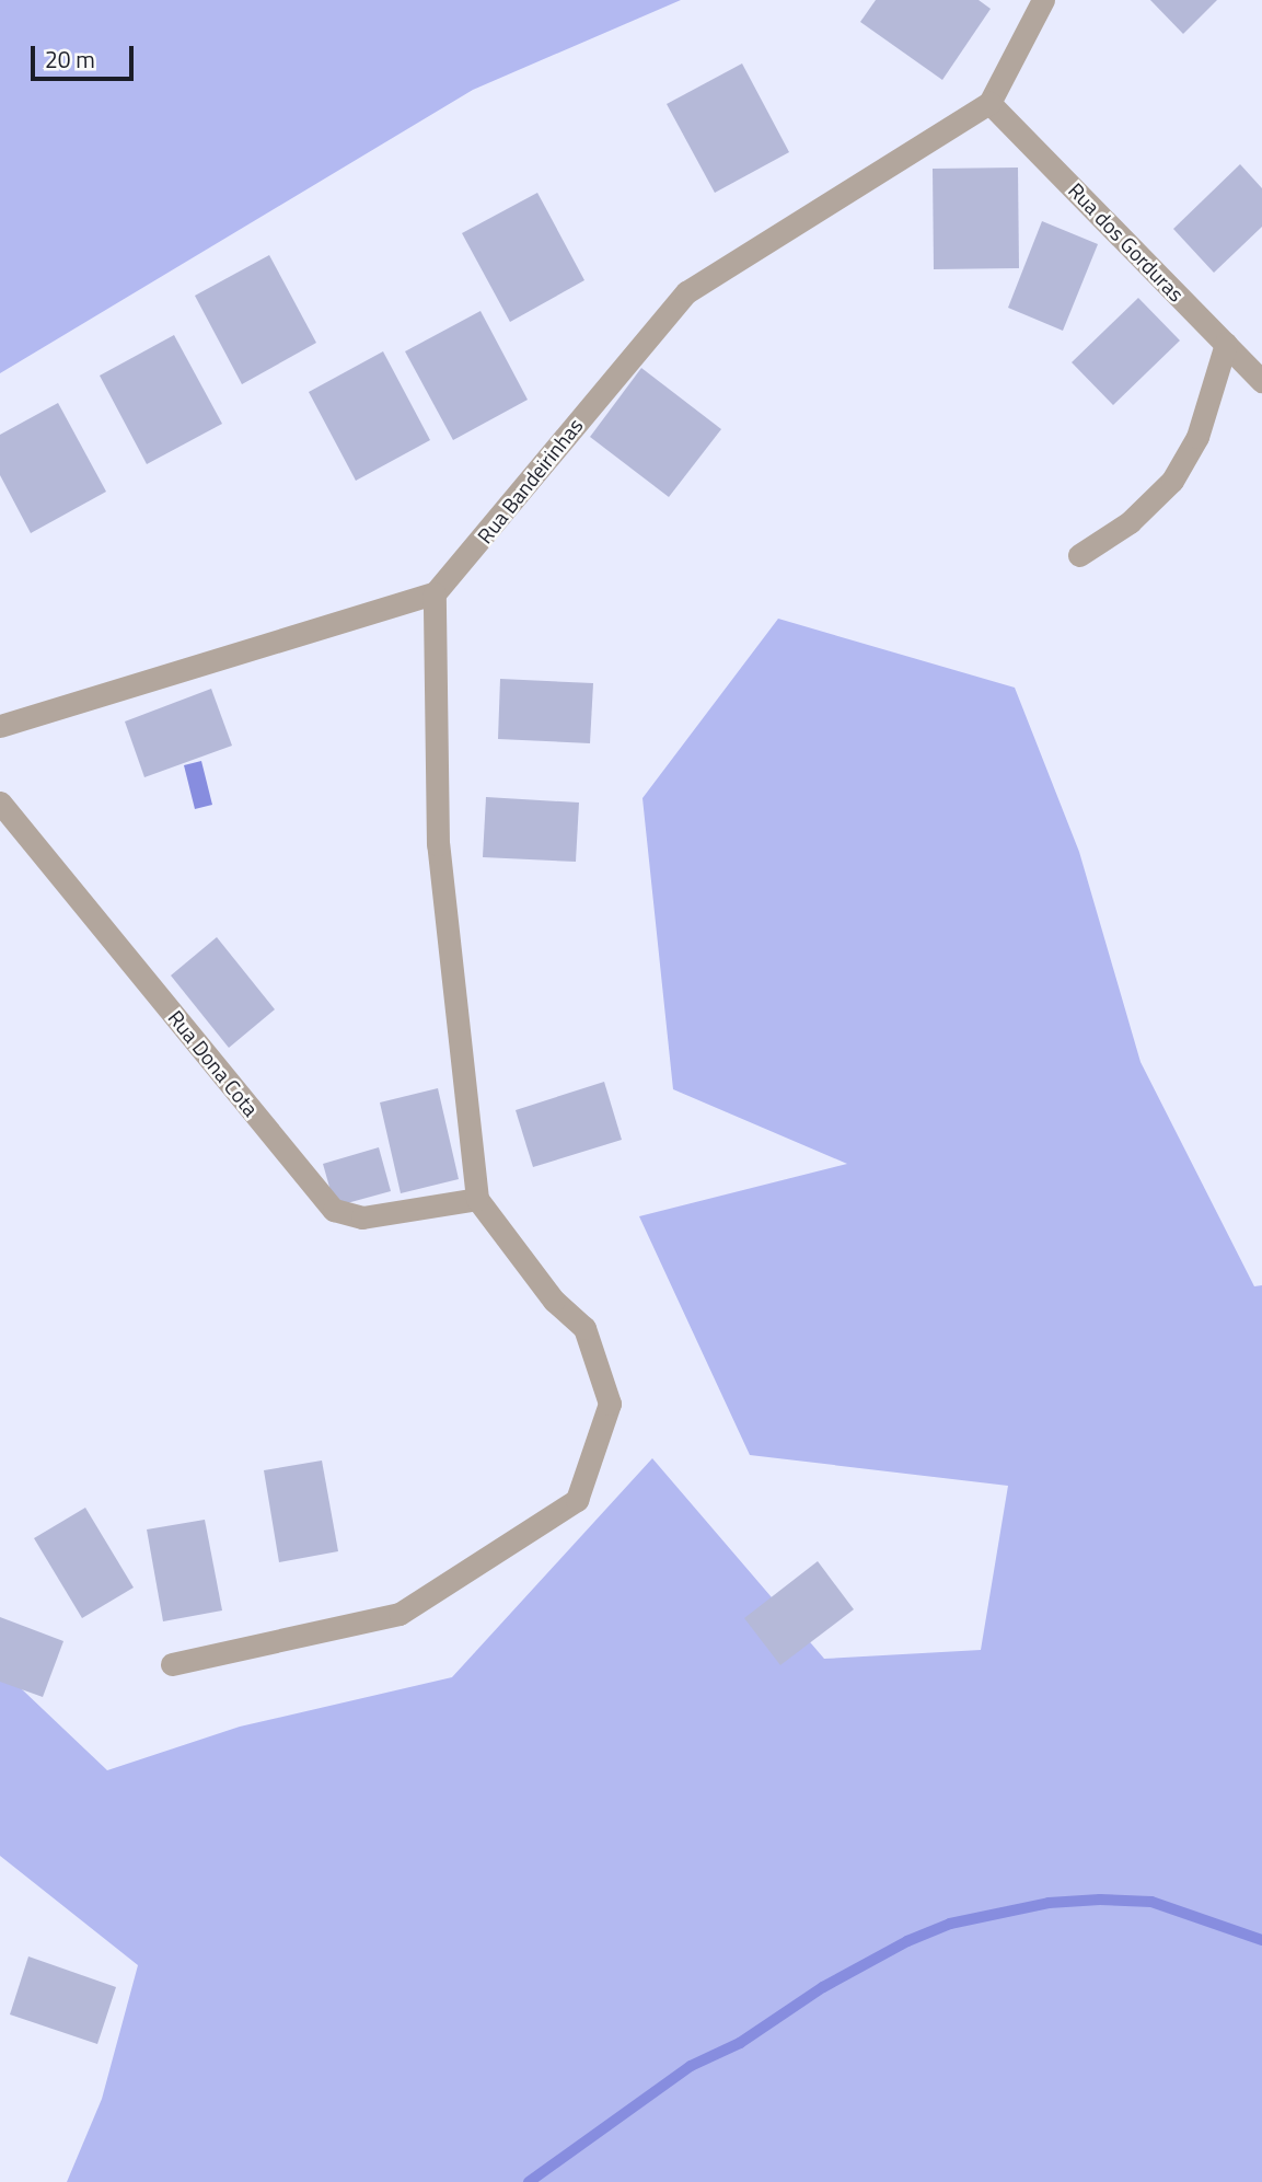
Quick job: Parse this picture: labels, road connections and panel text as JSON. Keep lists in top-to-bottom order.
{
  "streets": {
    "street": ["Rua dos Gorduras", "Rua Bandeirinhas", "Rua Dona Cota"]
  },
  "crossings": [
    ["Rua dos Gorduras", "Rua Bandeirinhas"]
  ],
  "scale_bar": "20 m"
}
